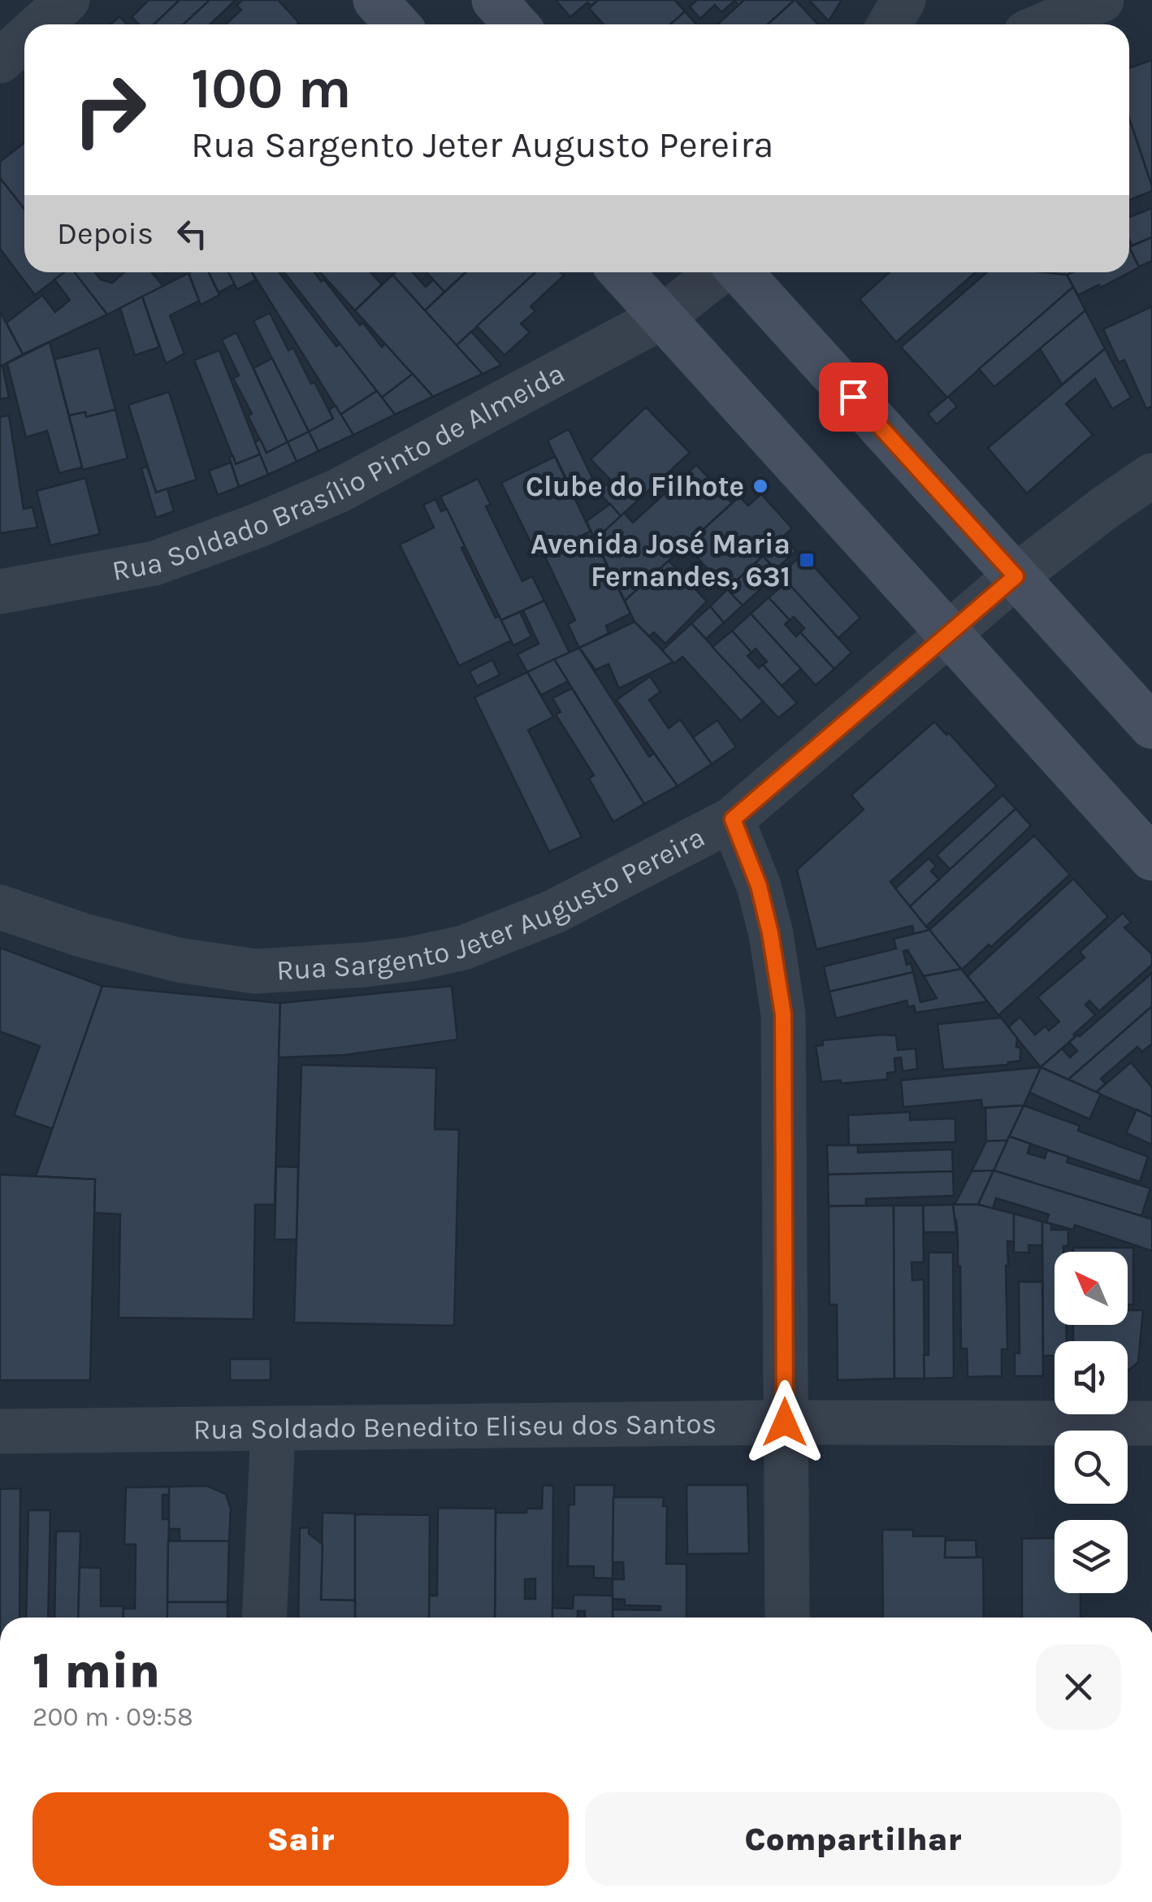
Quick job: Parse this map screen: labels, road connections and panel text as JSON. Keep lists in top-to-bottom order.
{
  "streets": {
    "street": ["Rua Soldado Brasílio Pinto de Almeida", "Rua Sargento Jeter Augusto Pereira", "Rua Soldado Benedito Eliseu dos Santos"]
  },
  "places": {
    "other": ["Clube do Filhote"],
    "transit": ["Avenida José Maria Fernandes, 631"]
  },
  "north": "top left",
  "page": {
    "turn": ["100 m", "Rua Sargento Jeter Augusto Pereira"],
    "then": "Depois",
    "heading": ["1 min", "200 m · 09:58"],
    "buttons": ["Sair", "Compartilhar"]
  }
}
